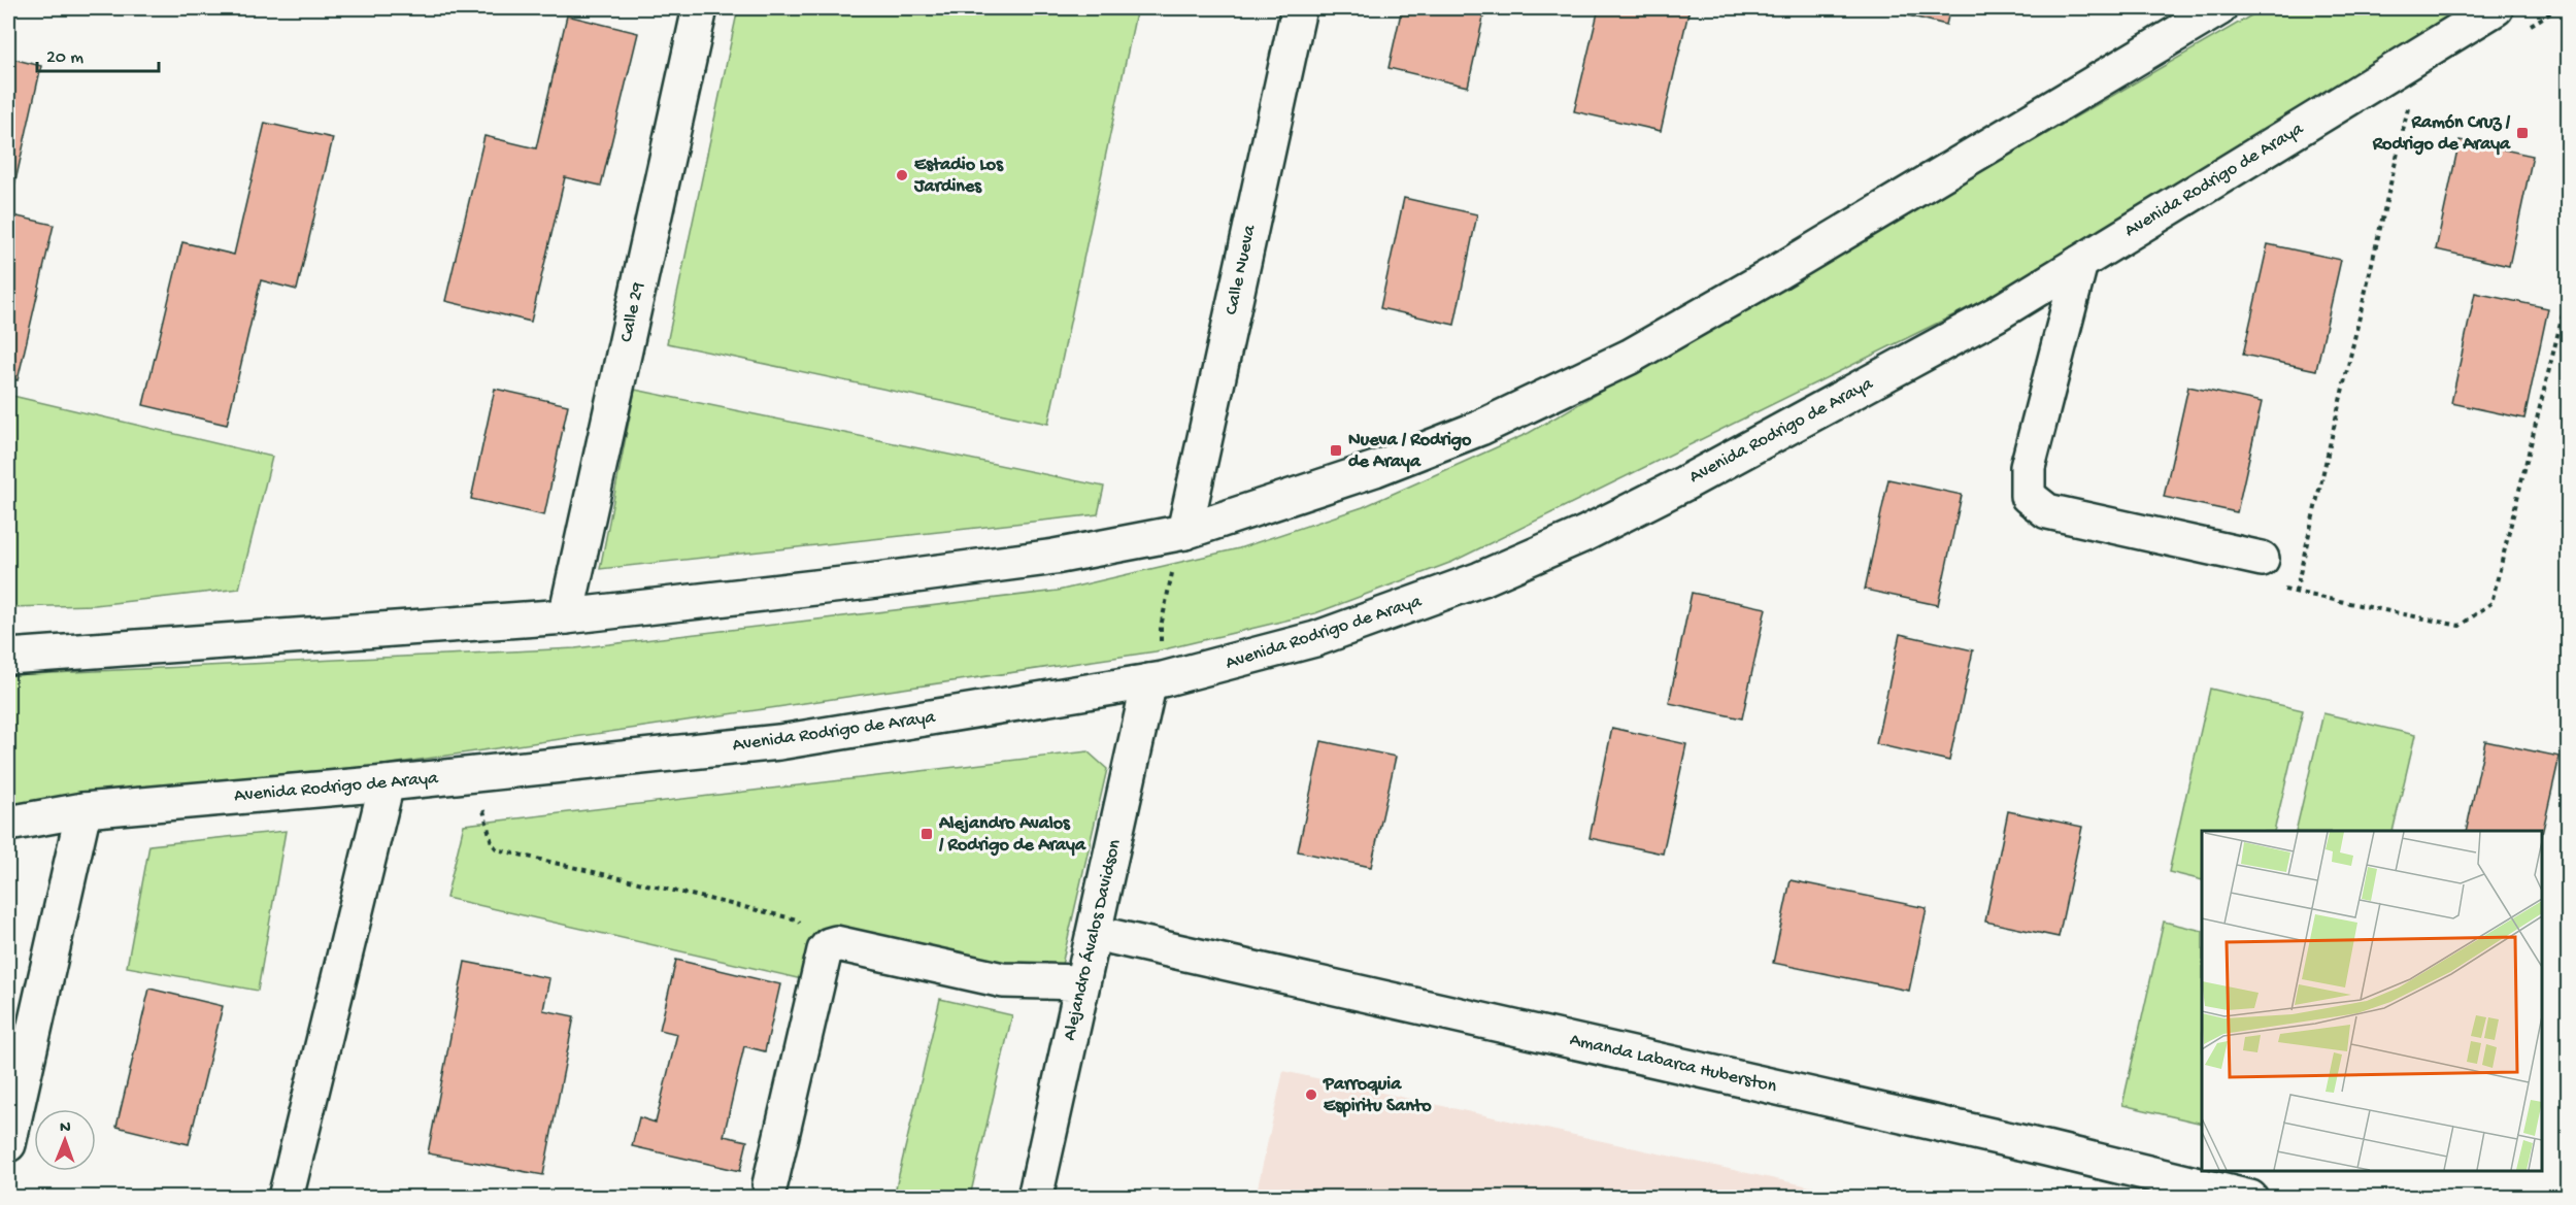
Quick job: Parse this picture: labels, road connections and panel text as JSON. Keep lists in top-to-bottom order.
{
  "streets": {
    "main road": [
      "Avenida Rodrigo de Araya",
      "Calle Nueva",
      "Calle 29",
      "Alejandro Ávalos Davidson",
      "Amanda Labarca Huberston"
    ]
  },
  "crossings": [
    ["Avenida Rodrigo de Araya", "Alejandro Ávalos Davidson"],
    ["Alejandro Ávalos Davidson", "Amanda Labarca Huberston"]
  ],
  "places": {
    "transit": ["Ramón Cruz / Rodrigo de Araya", "Nueva / Rodrigo de Araya", "Alejandro Avalos / Rodrigo de Araya"],
    "other": ["Estadio Los Jardines", "Parroquia Espiritu Santo"]
  },
  "scale_bar": "20 m",
  "north": "top"
}
